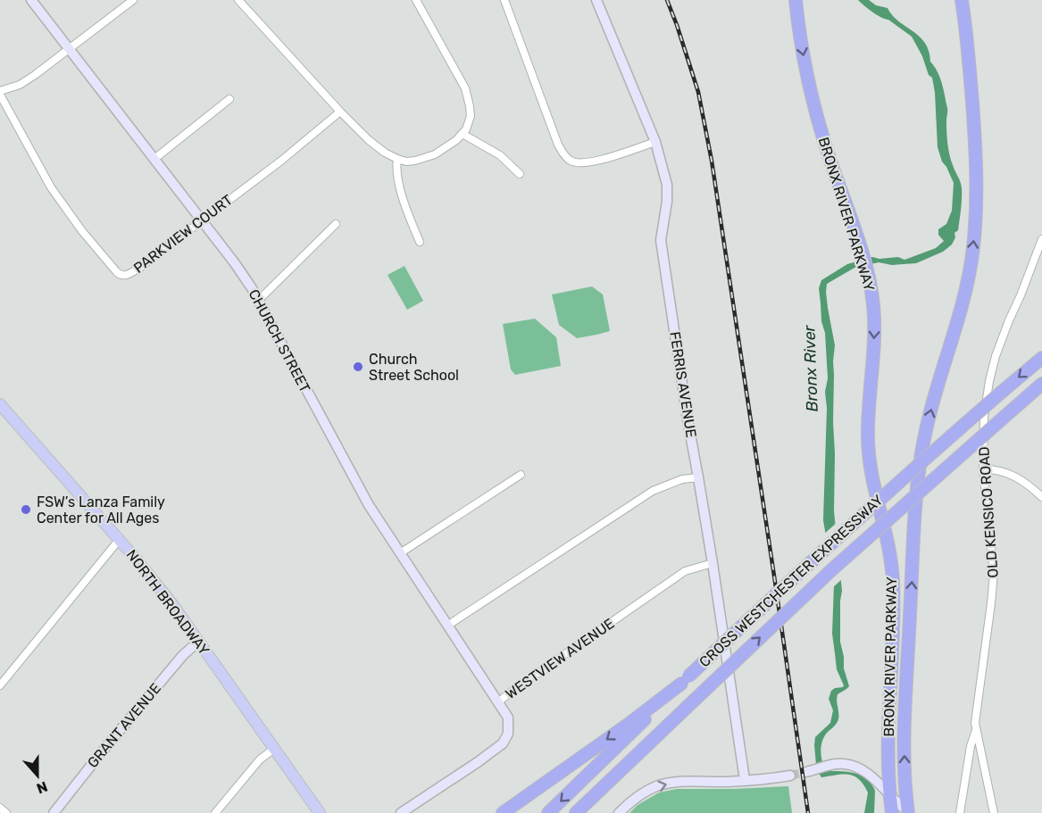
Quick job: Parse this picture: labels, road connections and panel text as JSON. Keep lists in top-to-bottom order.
{
  "streets": {
    "highway": ["BRONX RIVER PARKWAY", "CROSS WESTCHESTER EXPRESSWAY"],
    "main road": ["NORTH BROADWAY"],
    "street": [
      "PARKVIEW COURT",
      "CHURCH STREET",
      "FERRIS AVENUE",
      "OLD KENSICO ROAD",
      "WESTVIEW AVENUE",
      "GRANT AVENUE"
    ]
  },
  "crossings": [
    ["PARKVIEW COURT", "CHURCH STREET"],
    ["CHURCH STREET", "WESTVIEW AVENUE"],
    ["FERRIS AVENUE", "WESTVIEW AVENUE"],
    ["NORTH BROADWAY", "GRANT AVENUE"]
  ],
  "water": ["Bronx River"],
  "places": ["Church Street School", "FSW’s Lanza Family Center for All Ages"],
  "north": "bottom"
}
